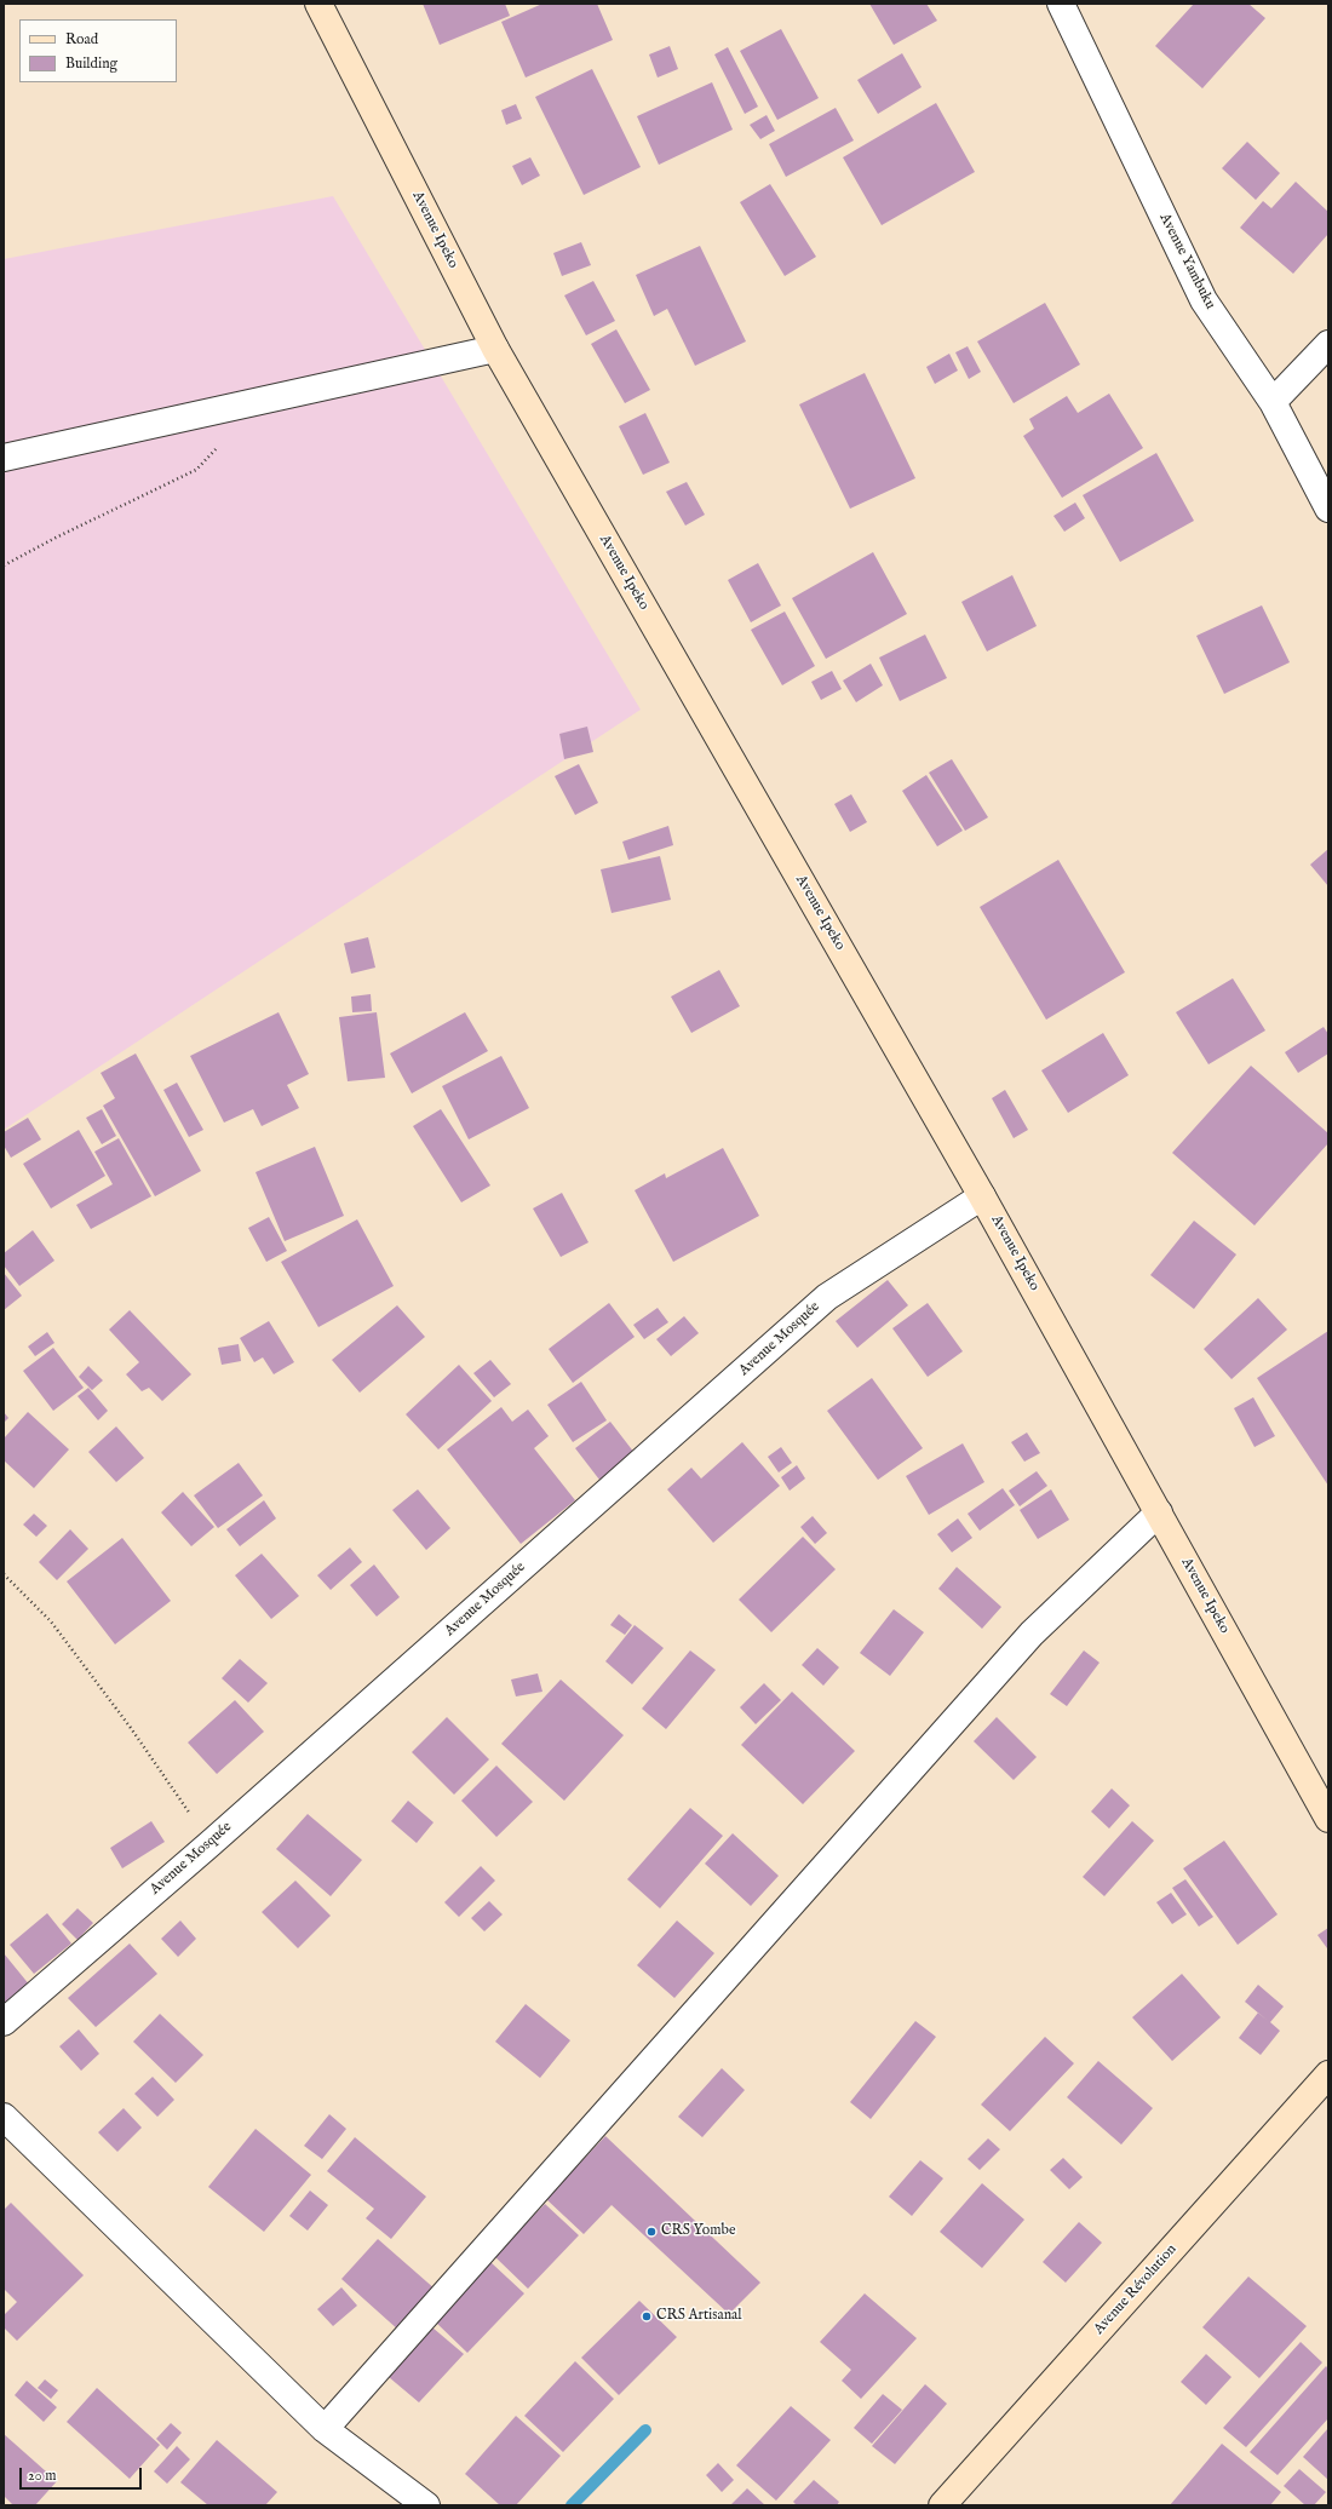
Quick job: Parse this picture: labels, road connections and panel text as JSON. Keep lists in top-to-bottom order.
{
  "streets": {
    "street": [
      "Avenue Ipeko",
      "Avenue Yambuku",
      "Avenue Mosquée",
      "Avenue Révolution"
    ]
  },
  "crossings": [
    ["Avenue Ipeko", "Avenue Mosquée"]
  ],
  "places": ["CRS Yombe", "CRS Artisanal"],
  "legend": ["Road", "Building"],
  "scale_bar": "20 m"
}
